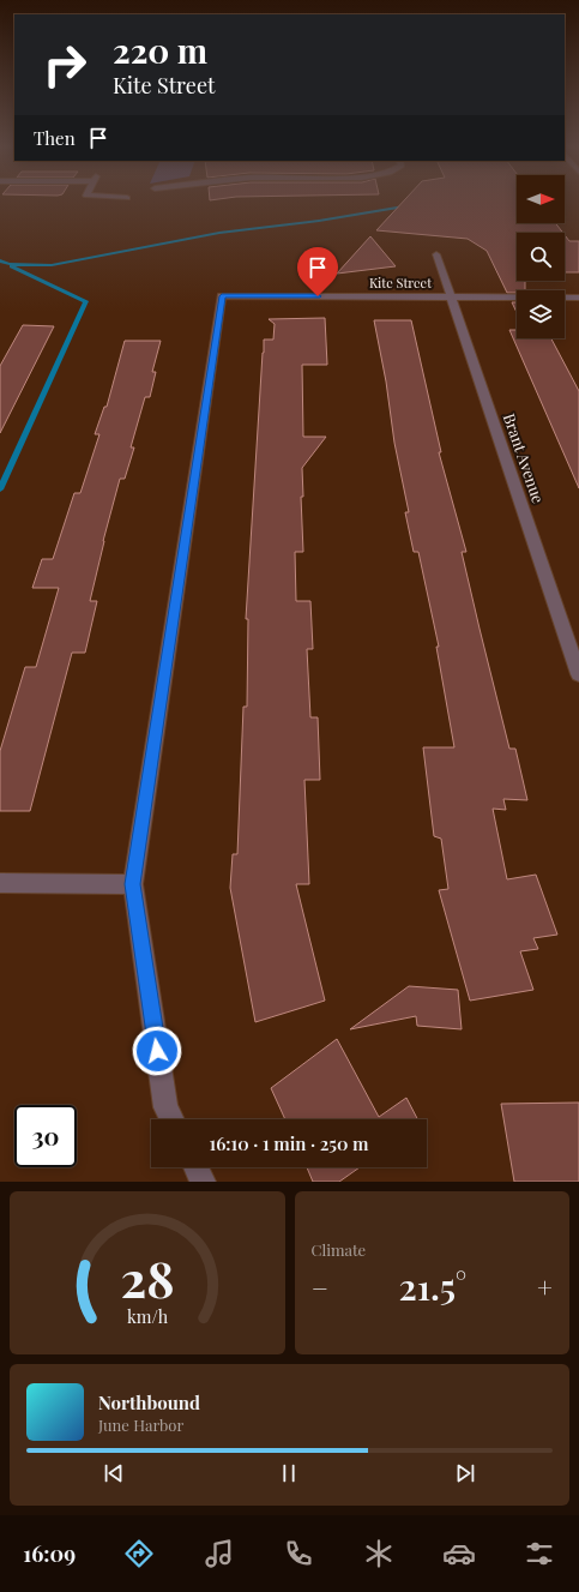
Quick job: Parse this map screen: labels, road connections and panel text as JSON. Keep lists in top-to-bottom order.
{
  "streets": {
    "street": ["Kite Street", "Brant Avenue"]
  },
  "crossings": [
    ["Kite Street", "Brant Avenue"]
  ],
  "north": "right",
  "page": {
    "turn": ["220 m", "Kite Street"],
    "then": "Then",
    "limit": "30",
    "trip": "16:10 · 1 min · 250 m",
    "tile": "Climate",
    "heat": ["−", "21.5°", "+"],
    "song": ["Northbound", "June Harbor"],
    "tabs": "16:09",
    "gauge": ["28", "km/h"]
  }
}
